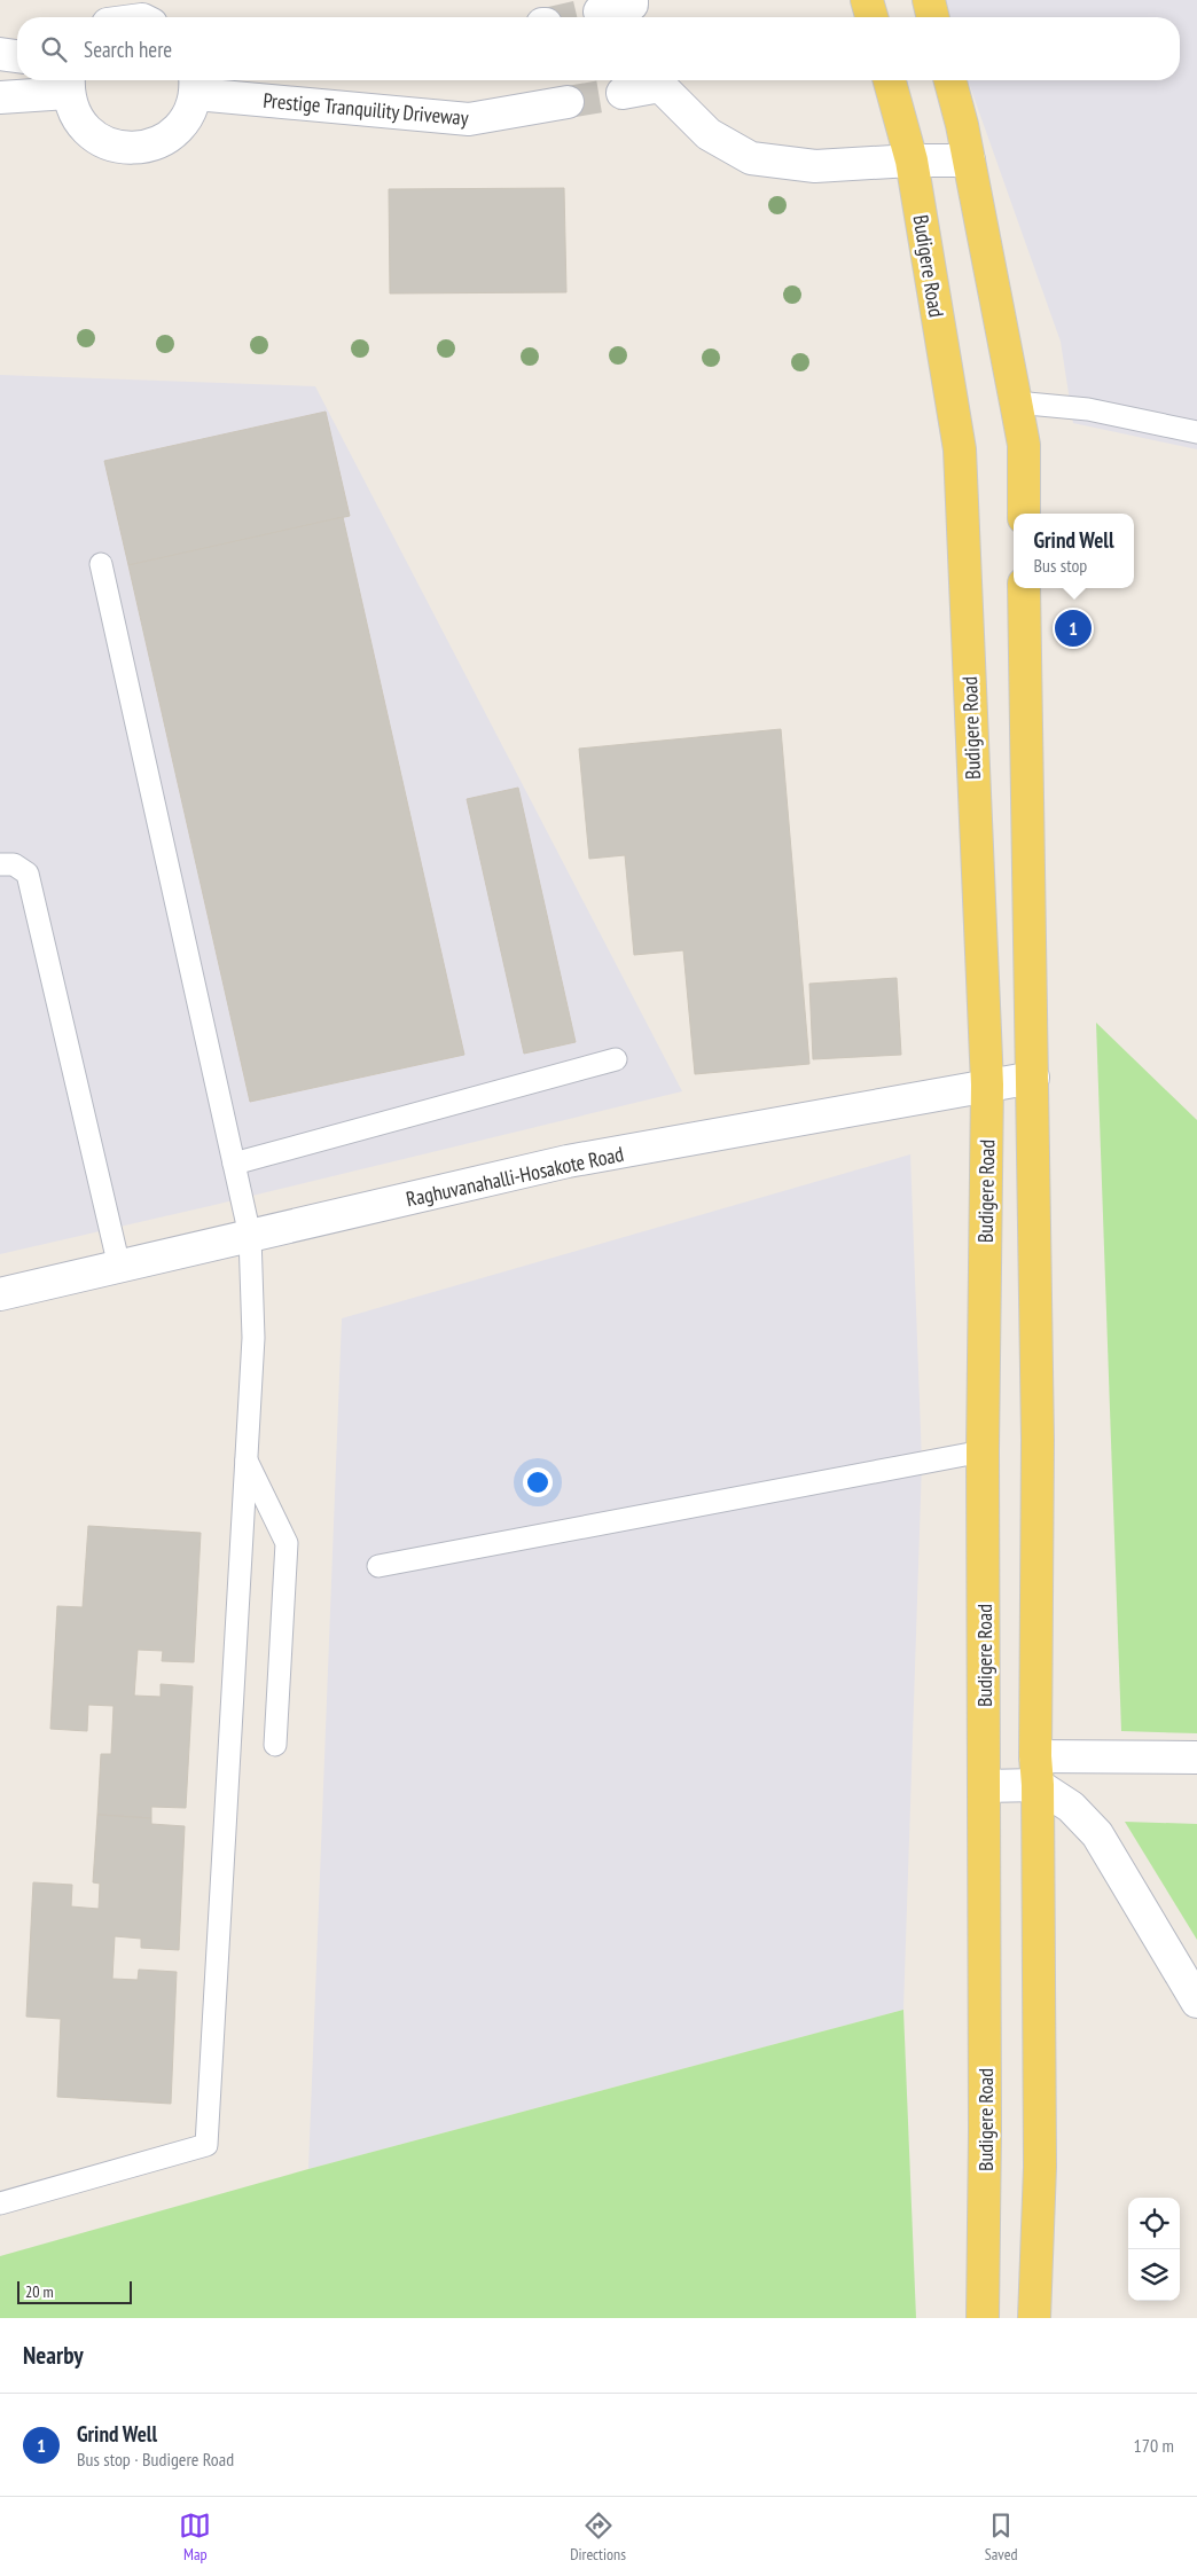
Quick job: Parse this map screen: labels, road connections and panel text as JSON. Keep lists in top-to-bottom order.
{
  "streets": {
    "main road": ["Budigere Road"],
    "street": ["Prestige Tranquility Driveway", "Raghuvanahalli-Hosakote Road"]
  },
  "crossings": [
    ["Budigere Road", "Raghuvanahalli-Hosakote Road"]
  ],
  "scale_bar": "20 m",
  "page": {
    "search": "Search here",
    "popup": ["Grind Well", "Bus stop"],
    "pins": "1",
    "scale": "20 m",
    "heading": "Nearby",
    "list": [
      {
        "mark": "1",
        "name": "Grind Well",
        "note": "Bus stop · Budigere Road",
        "value": "170 m"
      }
    ],
    "nav": ["Map", "Directions", "Saved"]
  }
}
